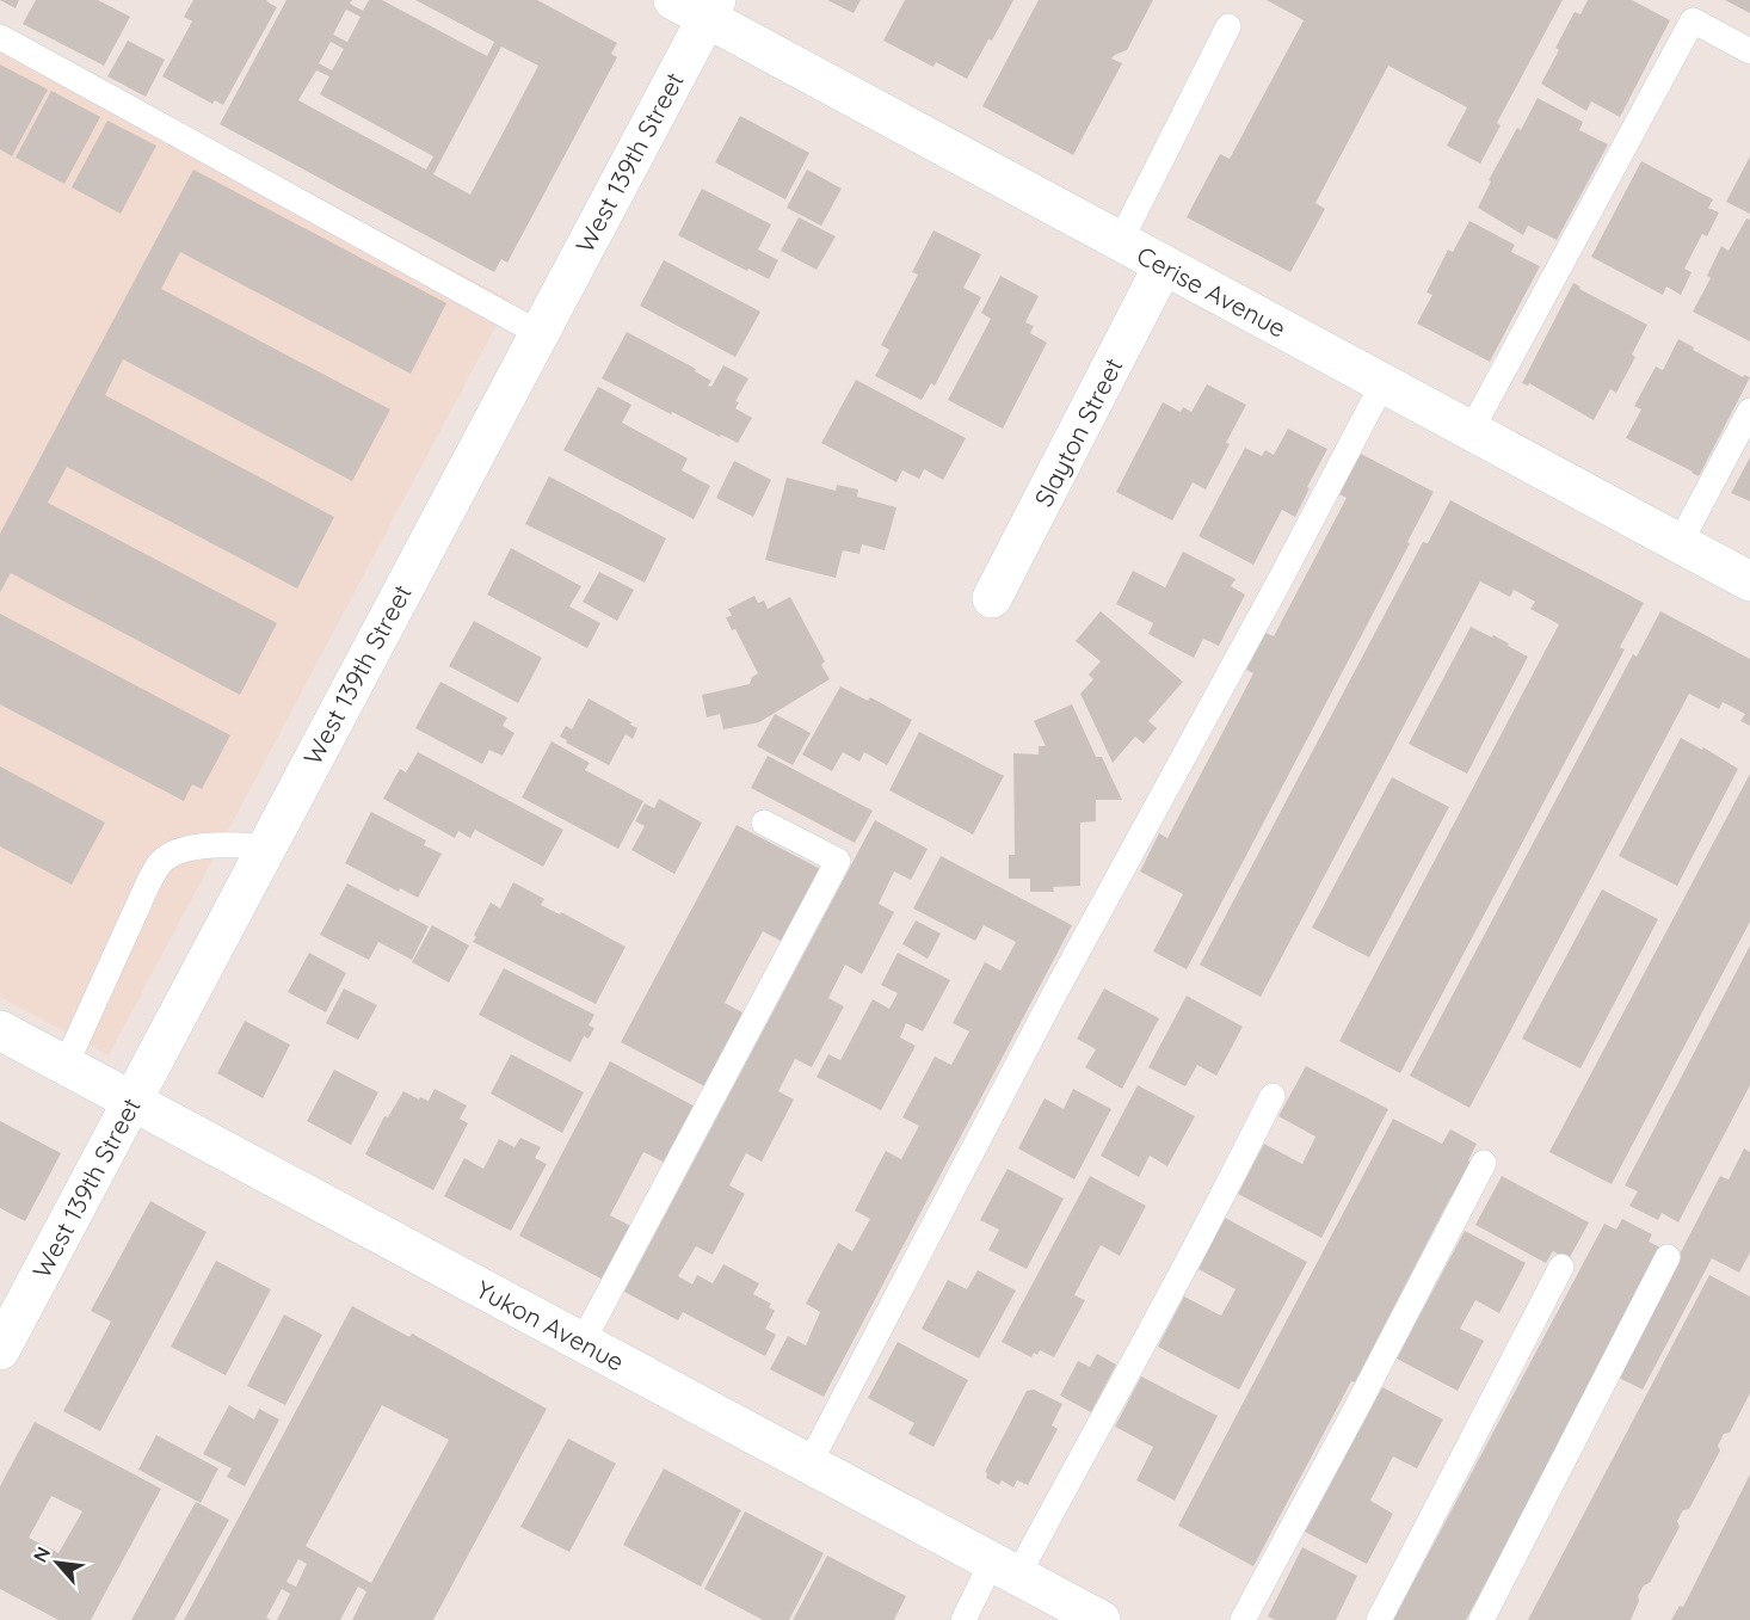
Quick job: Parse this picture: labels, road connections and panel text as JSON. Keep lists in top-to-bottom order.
{
  "streets": {
    "street": [
      "West 139th Street",
      "Cerise Avenue",
      "Slayton Street",
      "Yukon Avenue"
    ]
  },
  "crossings": [
    ["West 139th Street", "Cerise Avenue"],
    ["West 139th Street", "Yukon Avenue"],
    ["Cerise Avenue", "Slayton Street"]
  ],
  "north": "top left"
}
